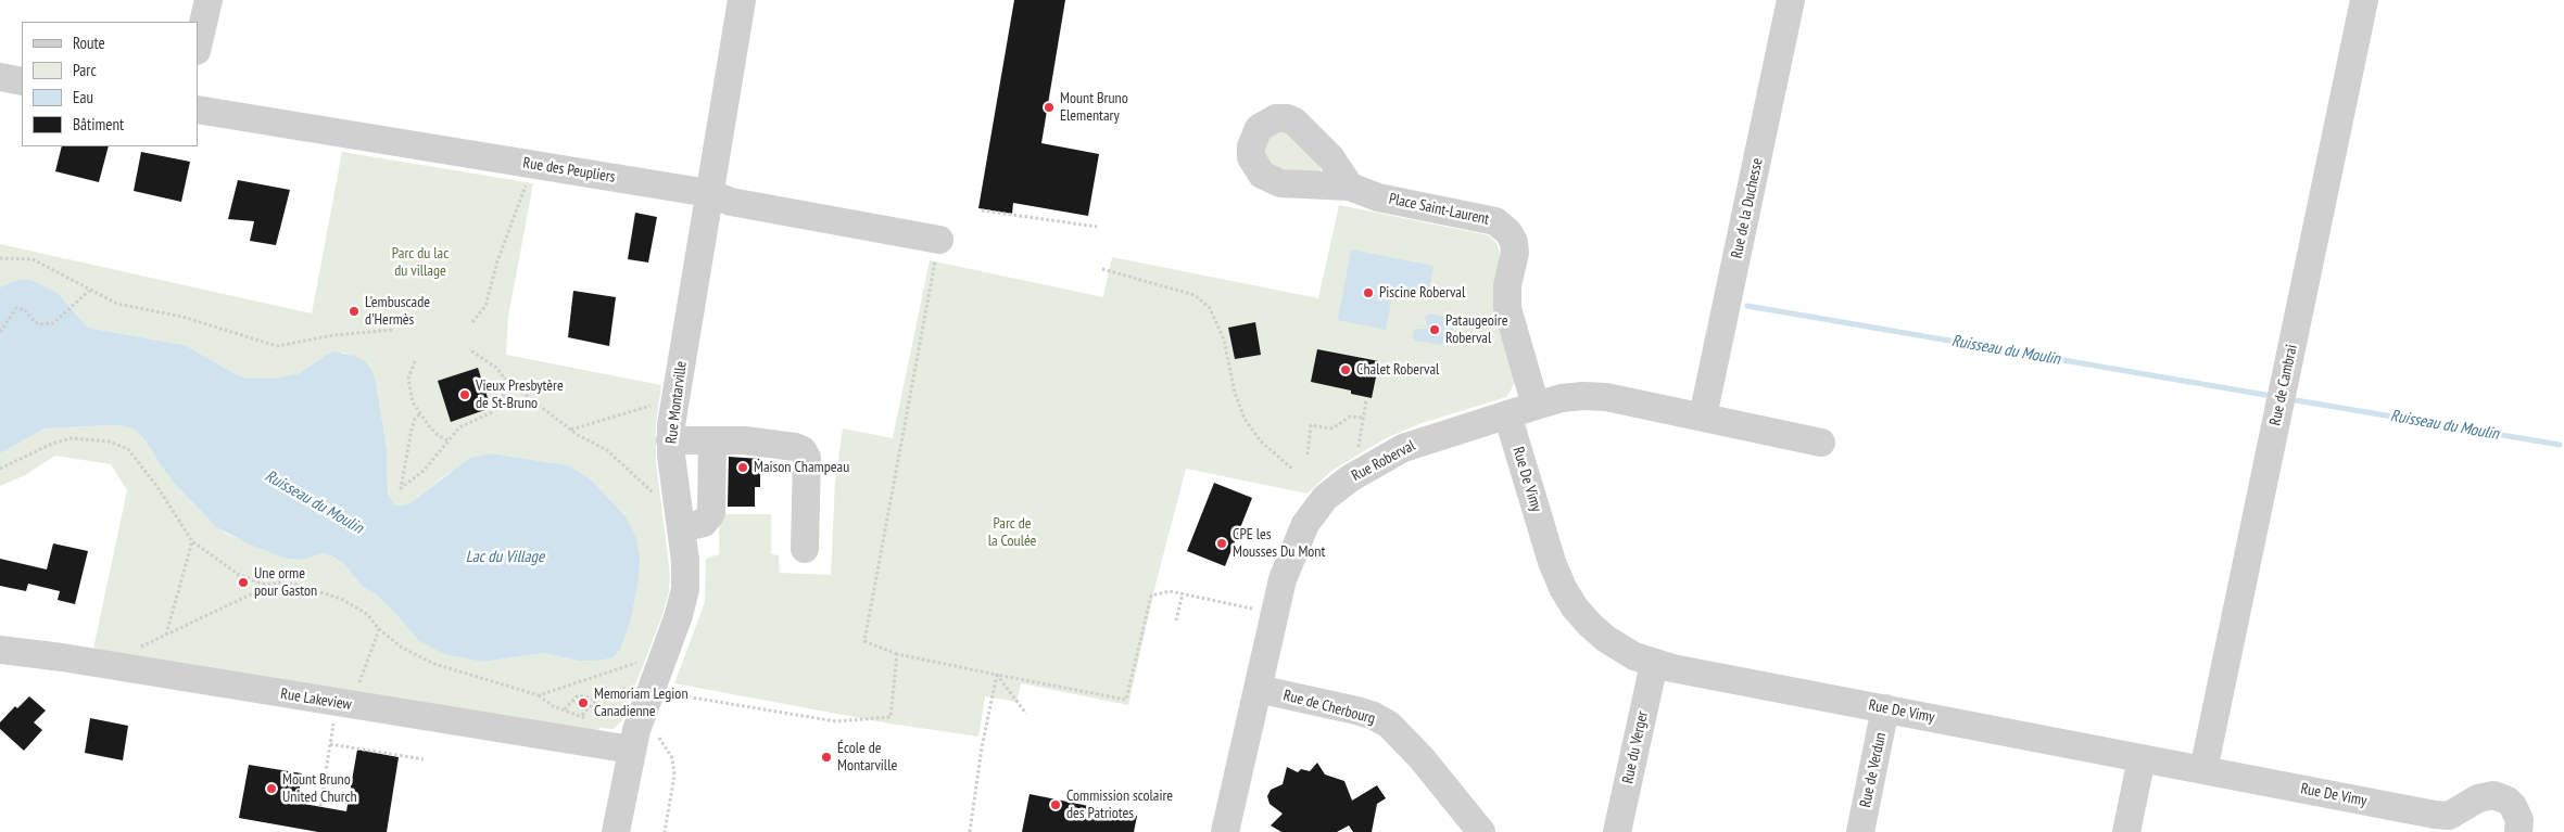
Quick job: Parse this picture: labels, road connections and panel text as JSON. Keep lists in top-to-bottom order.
{
  "streets": {
    "street": [
      "Rue des Peupliers",
      "Rue de la Duchesse",
      "Place Saint-Laurent",
      "Rue de Cambrai",
      "Rue Montarville",
      "Rue Roberval",
      "Rue De Vimy",
      "Rue Lakeview",
      "Rue de Cherbourg",
      "Rue du Verger",
      "Rue de Verdun"
    ]
  },
  "crossings": [
    ["Rue des Peupliers", "Rue Montarville"],
    ["Rue de la Duchesse", "Rue Roberval"],
    ["Place Saint-Laurent", "Rue Roberval"],
    ["Rue de Cambrai", "Rue De Vimy"],
    ["Rue Montarville", "Rue Lakeview"],
    ["Rue Roberval", "Rue De Vimy"],
    ["Rue Roberval", "Rue de Cherbourg"],
    ["Rue De Vimy", "Rue du Verger"],
    ["Rue De Vimy", "Rue de Verdun"]
  ],
  "water": ["Ruisseau du Moulin", "Lac du Village"],
  "parks": ["Parc du lac du village", "Parc de la Coulée"],
  "places": [
    "Mount Bruno Elementary",
    "Piscine Roberval",
    "L'embuscade d'Hermès",
    "Pataugeoire Roberval",
    "Chalet Roberval",
    "Vieux Presbytère de St-Bruno",
    "Maison Champeau",
    "CPE les Mousses Du Mont",
    "Une orme pour Gaston",
    "Memoriam Legion Canadienne",
    "École de Montarville",
    "Mount Bruno United Church",
    "Commission scolaire des Patriotes"
  ],
  "legend": [
    "Route",
    "Parc",
    "Eau",
    "Bâtiment"
  ]
}
